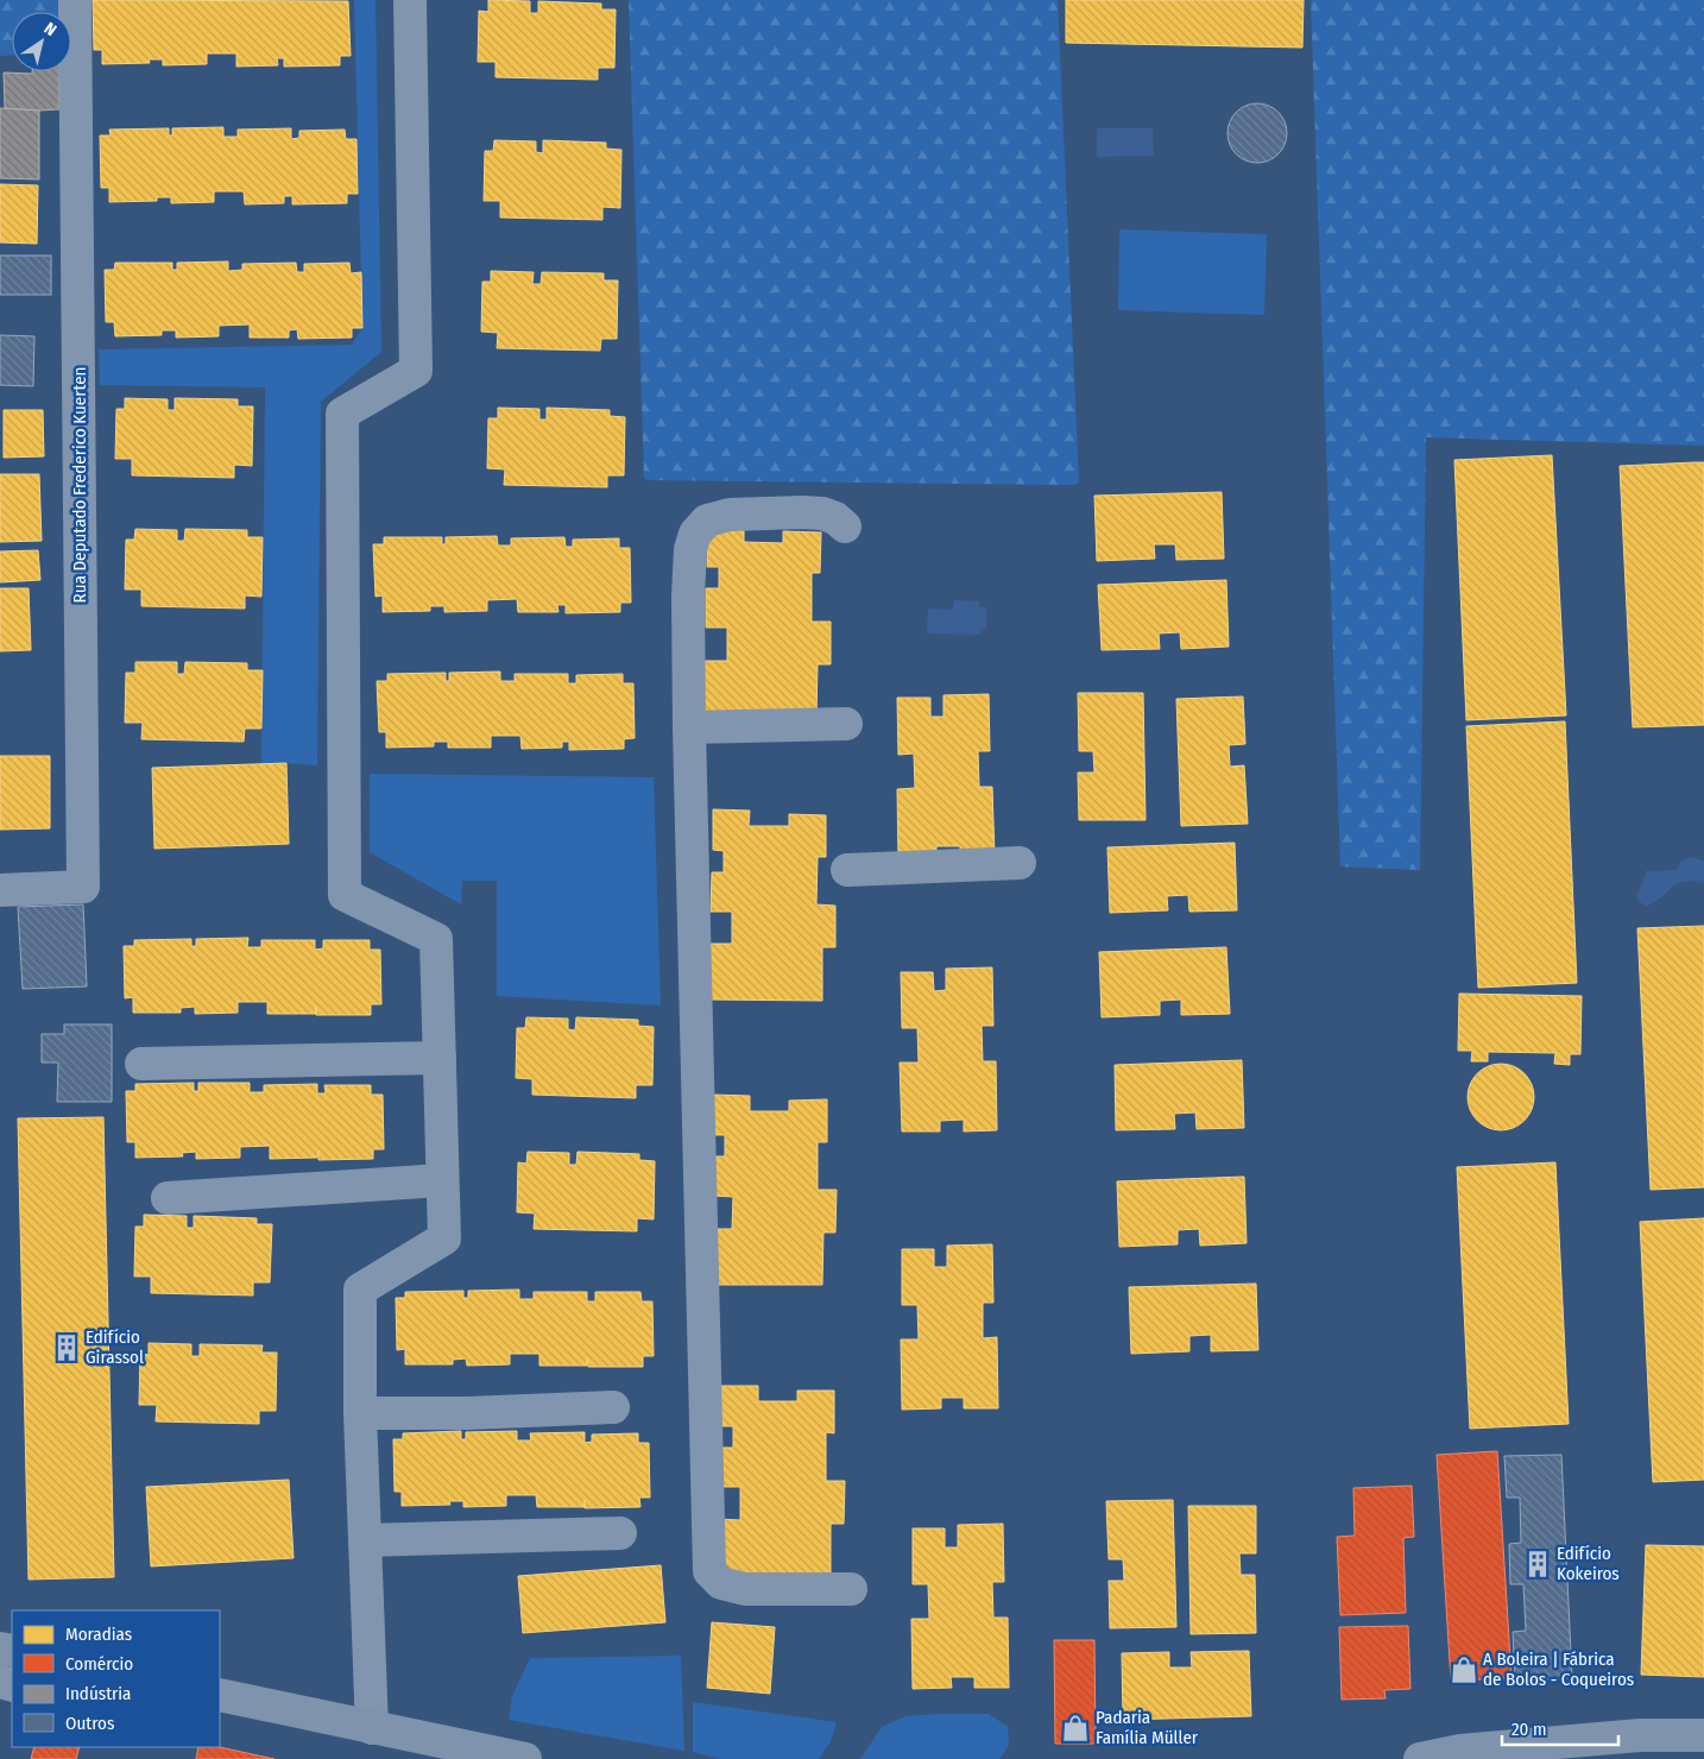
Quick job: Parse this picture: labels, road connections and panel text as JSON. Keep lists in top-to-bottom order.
{
  "streets": {
    "street": ["Rua Deputado Frederico Kuerten"]
  },
  "places": {
    "building": ["Edifício Girassol", "Edifício Kokeiros"],
    "shop": ["A Boleira | Fábrica de Bolos - Coqueiros", "Padaria Família Müller"]
  },
  "legend": [
    "Moradias",
    "Comércio",
    "Indústria",
    "Outros"
  ],
  "scale_bar": "20 m",
  "north": "top right"
}
